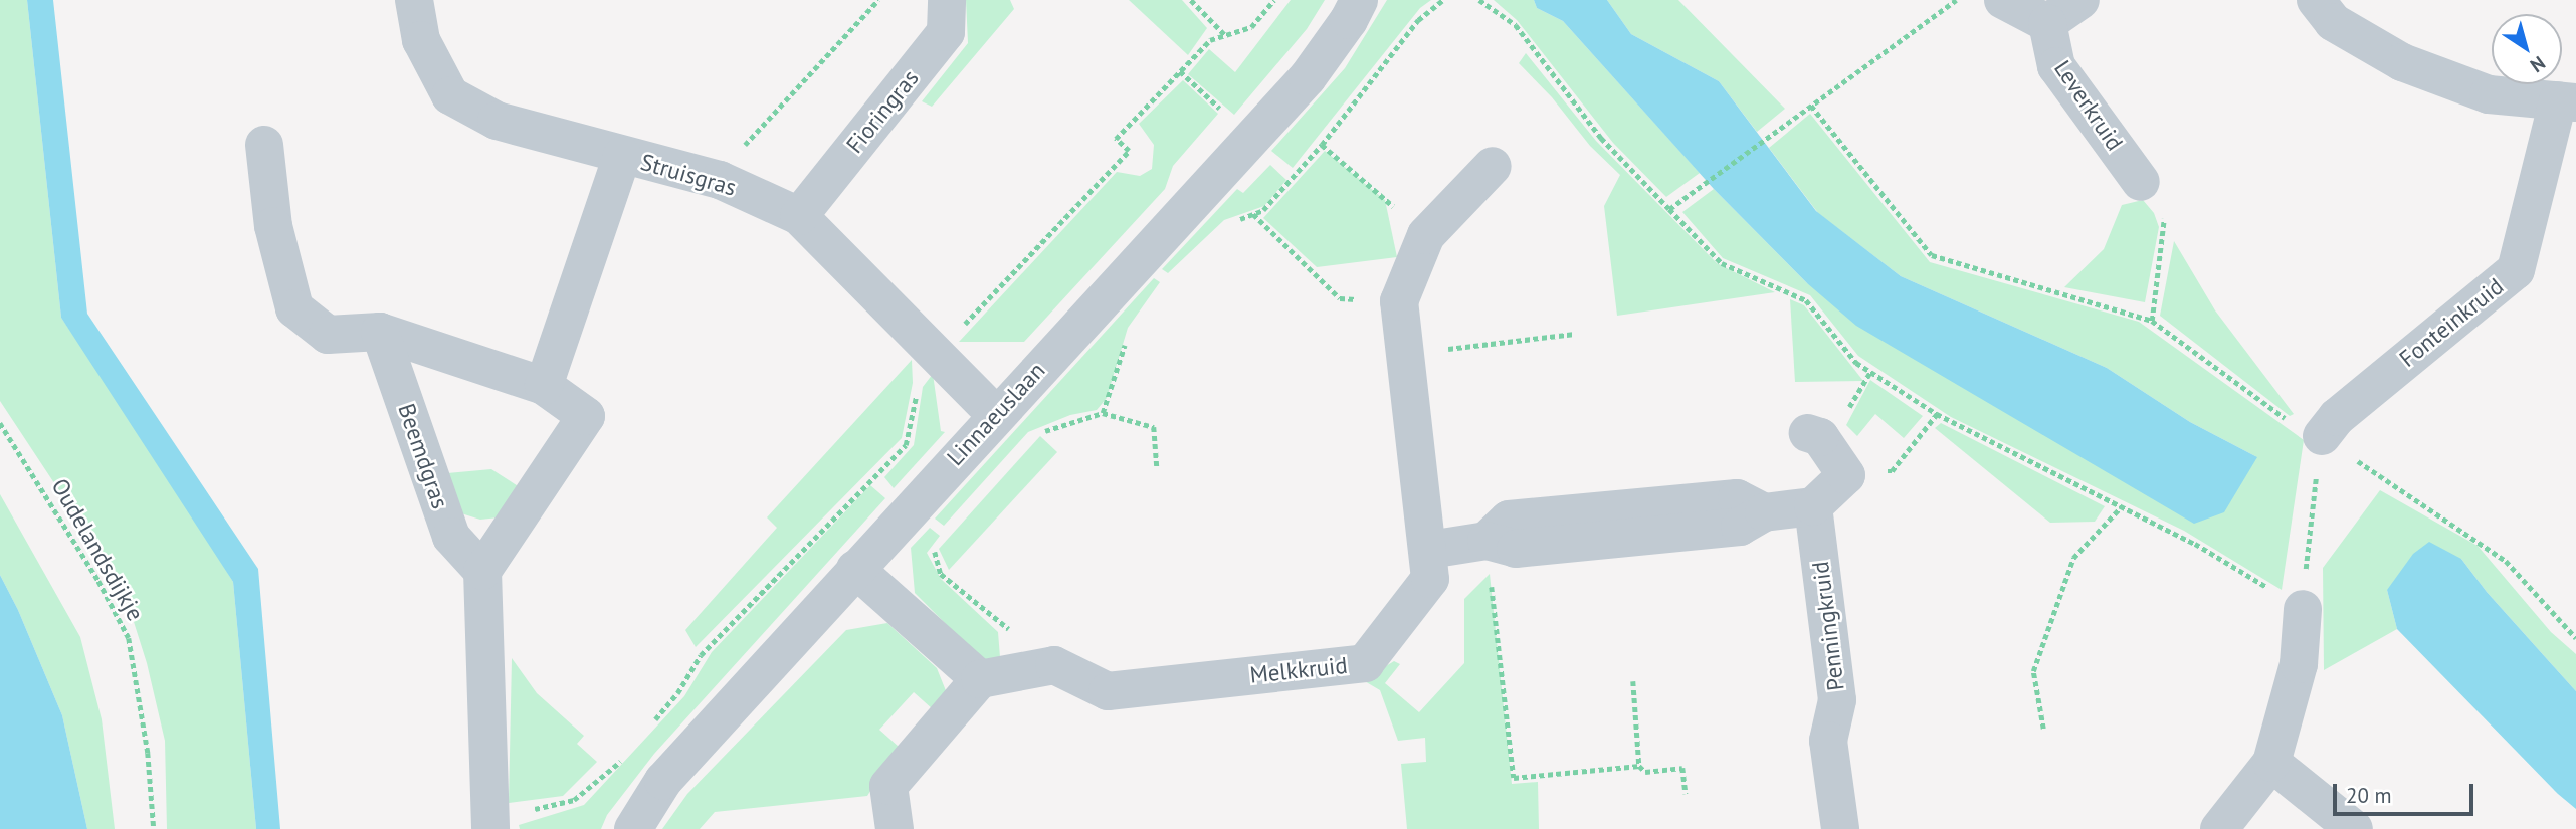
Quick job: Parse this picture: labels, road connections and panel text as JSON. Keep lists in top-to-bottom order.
{
  "streets": {
    "street": [
      "Leverkruid",
      "Fioringras",
      "Struisgras",
      "Fonteinkruid",
      "Linnaeuslaan",
      "Beemdgras",
      "Penningkruid",
      "Melkkruid"
    ],
    "path": ["Oudelandsdijkje"]
  },
  "crossings": [
    ["Fioringras", "Struisgras"],
    ["Struisgras", "Linnaeuslaan"]
  ],
  "scale_bar": "20 m",
  "north": "bottom right"
}
